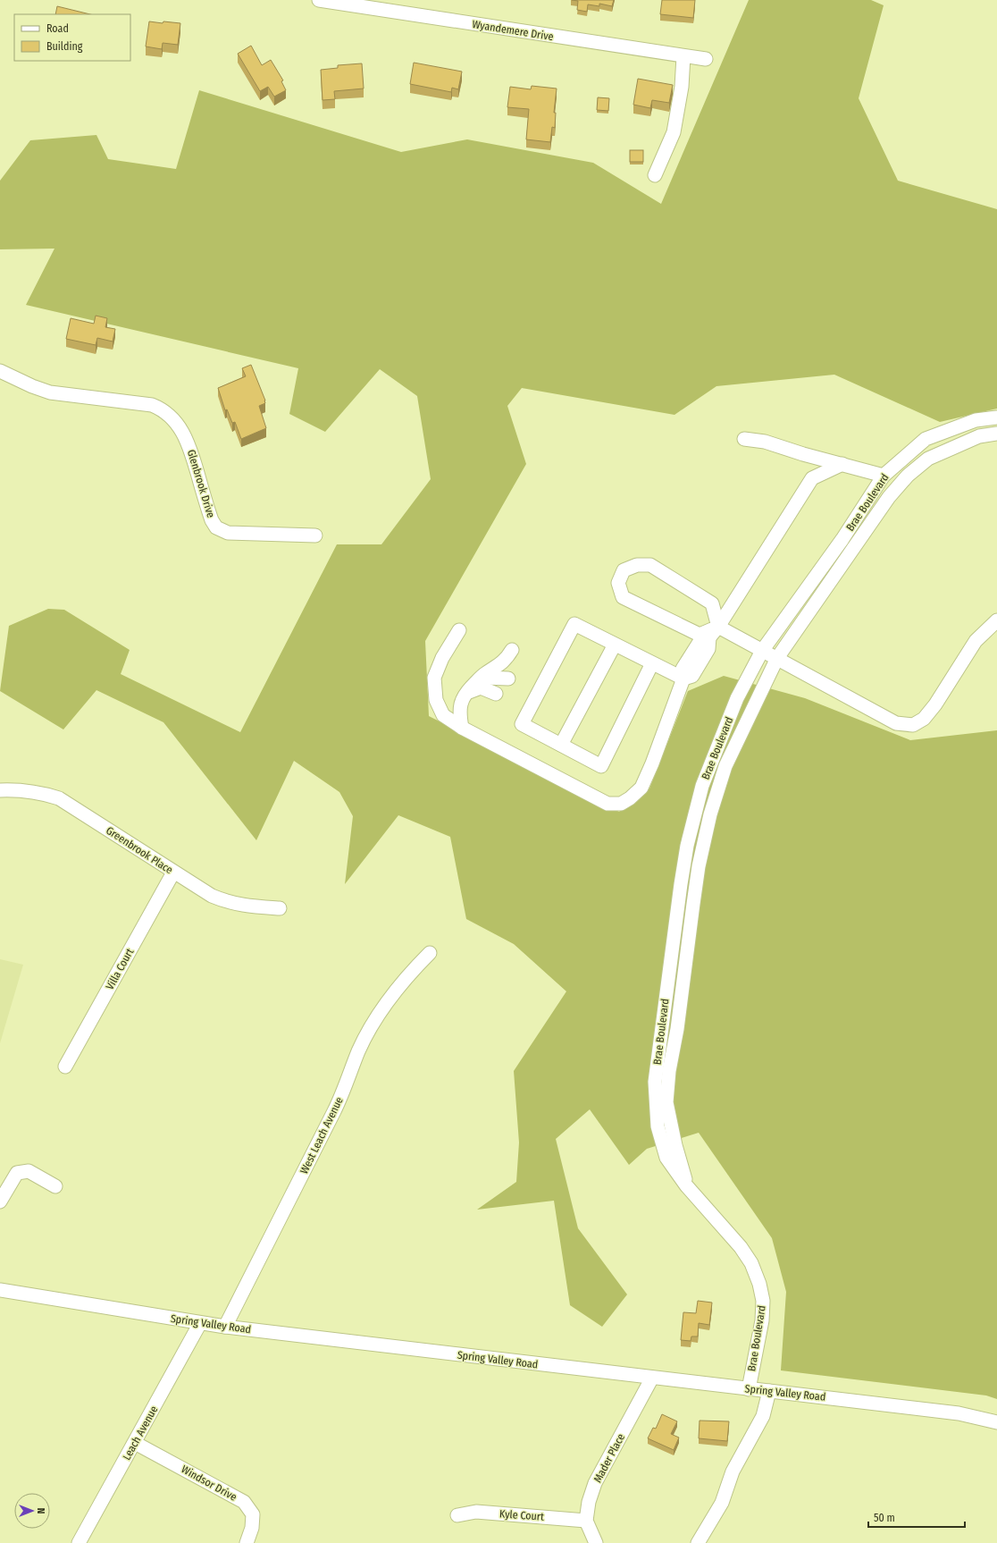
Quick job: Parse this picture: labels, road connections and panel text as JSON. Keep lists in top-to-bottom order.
{
  "streets": {
    "street": [
      "Wyandemere Drive",
      "Glenbrook Drive",
      "Brae Boulevard",
      "Greenbrook Place",
      "Villa Court",
      "West Leach Avenue",
      "Spring Valley Road",
      "Leach Avenue",
      "Mader Place",
      "Windsor Drive",
      "Kyle Court"
    ]
  },
  "crossings": [
    ["Brae Boulevard", "Spring Valley Road"],
    ["Greenbrook Place", "Villa Court"],
    ["West Leach Avenue", "Spring Valley Road"],
    ["Spring Valley Road", "Leach Avenue"],
    ["Spring Valley Road", "Mader Place"],
    ["Leach Avenue", "Windsor Drive"],
    ["Mader Place", "Kyle Court"]
  ],
  "legend": ["Road", "Building"],
  "scale_bar": "50 m",
  "north": "right"
}
